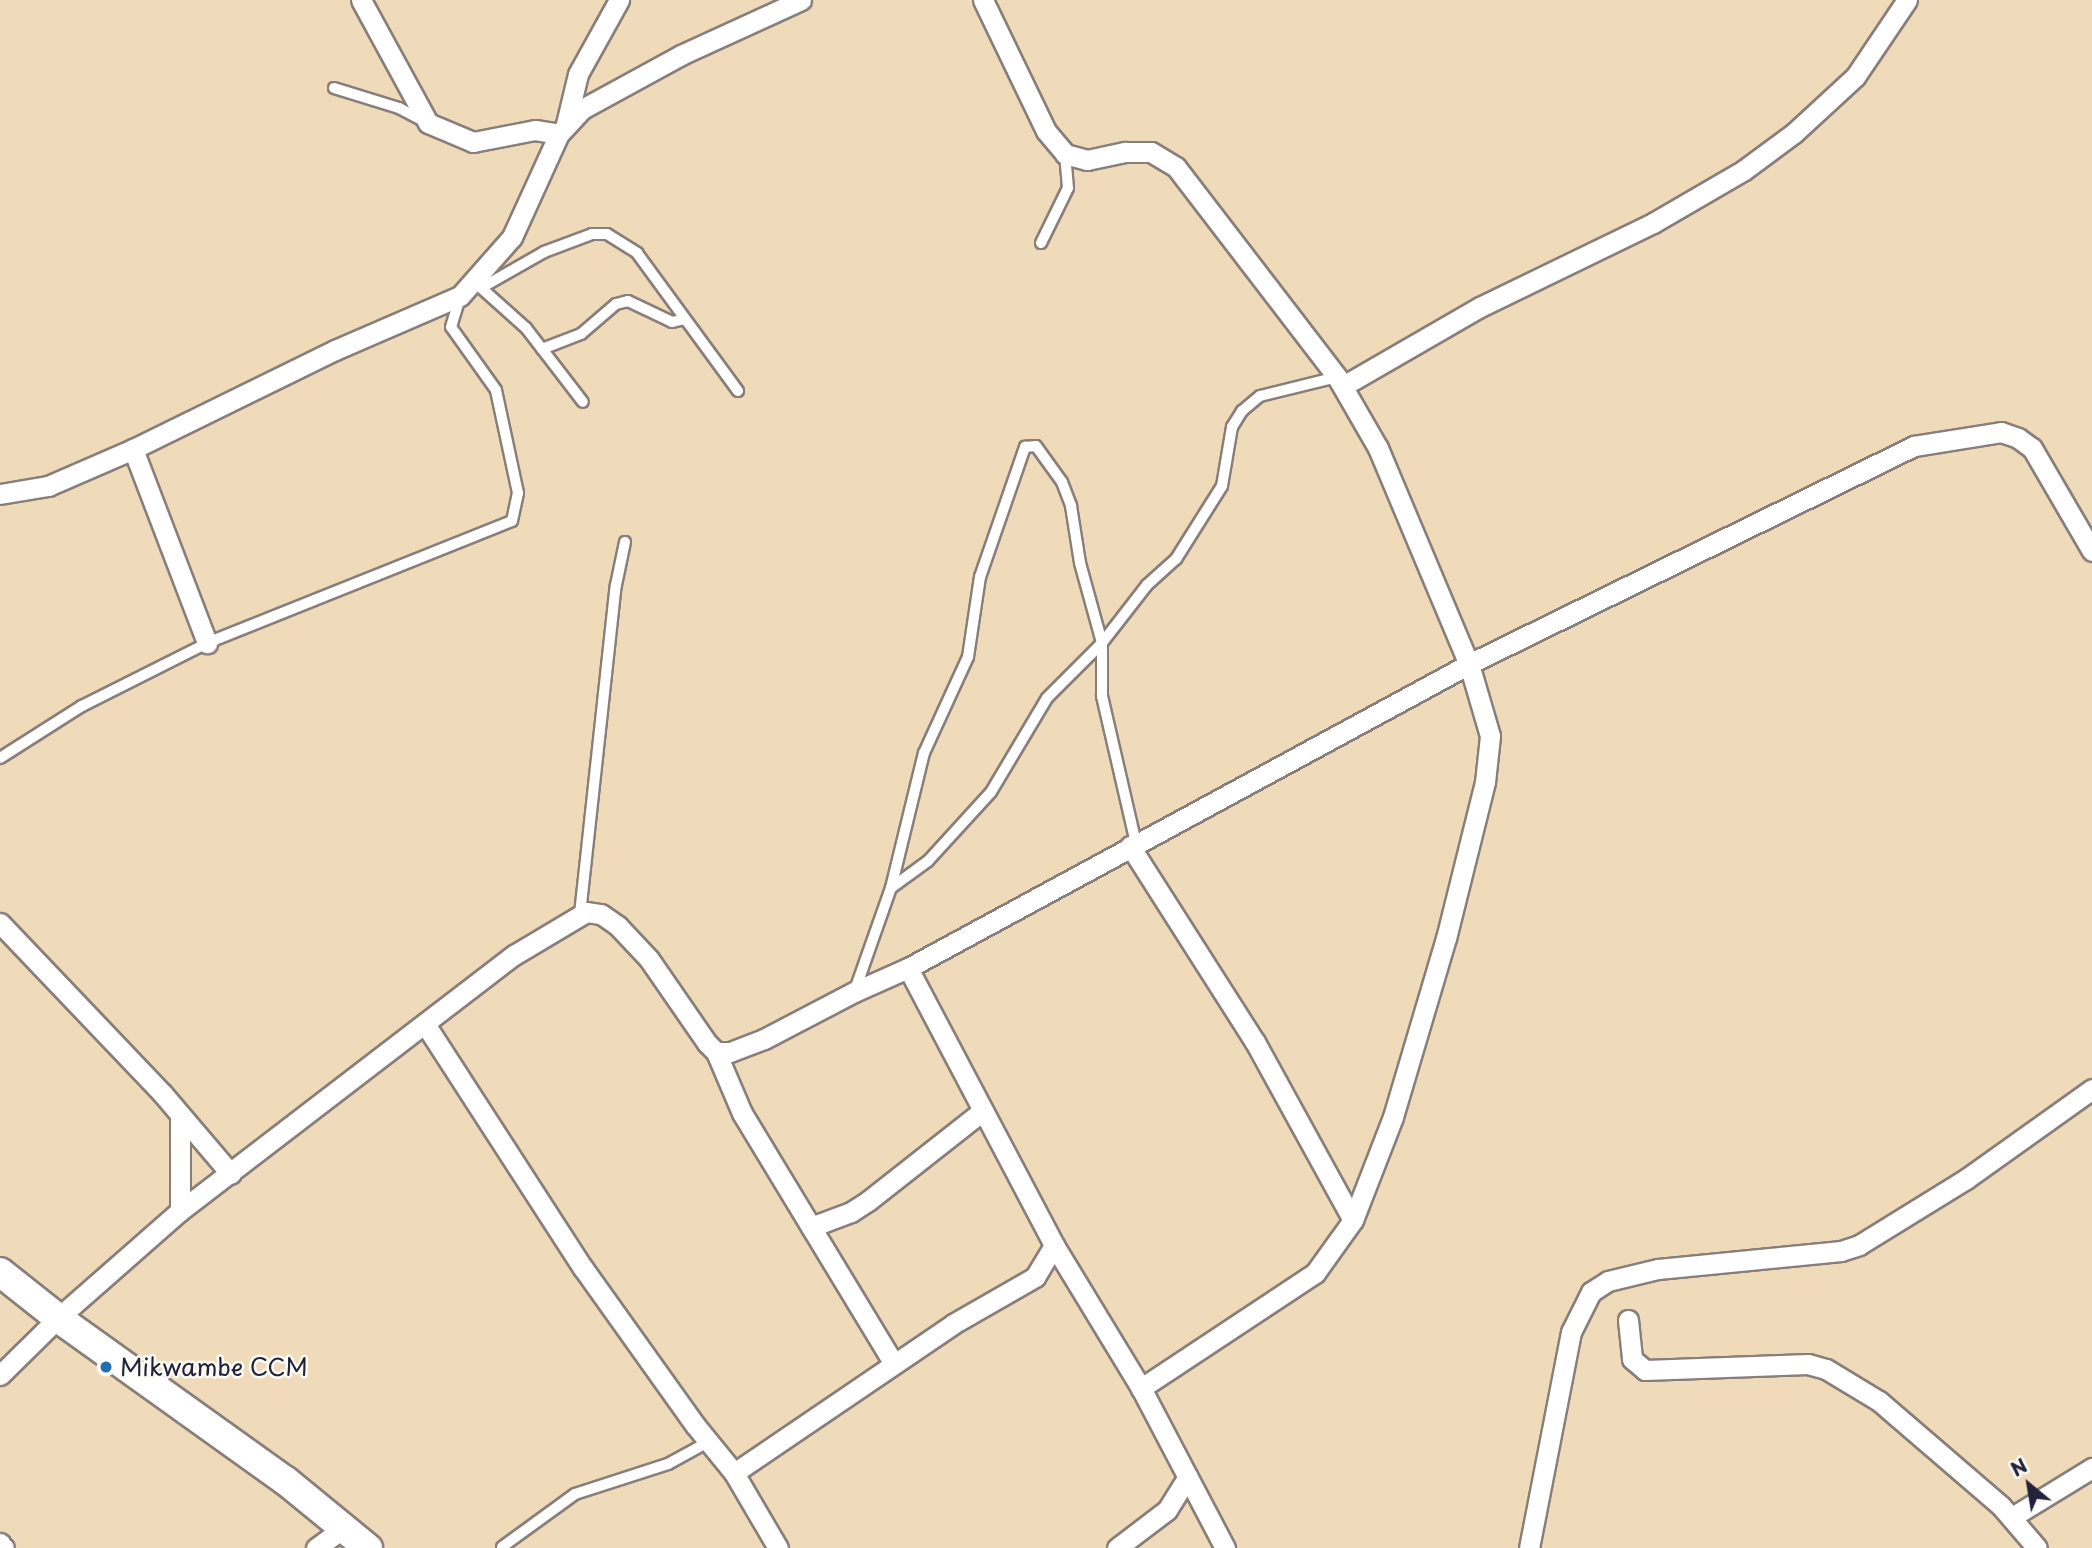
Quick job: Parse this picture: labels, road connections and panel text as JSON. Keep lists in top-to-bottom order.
{
  "places": ["Mikwambe CCM"],
  "north": "top left"
}
